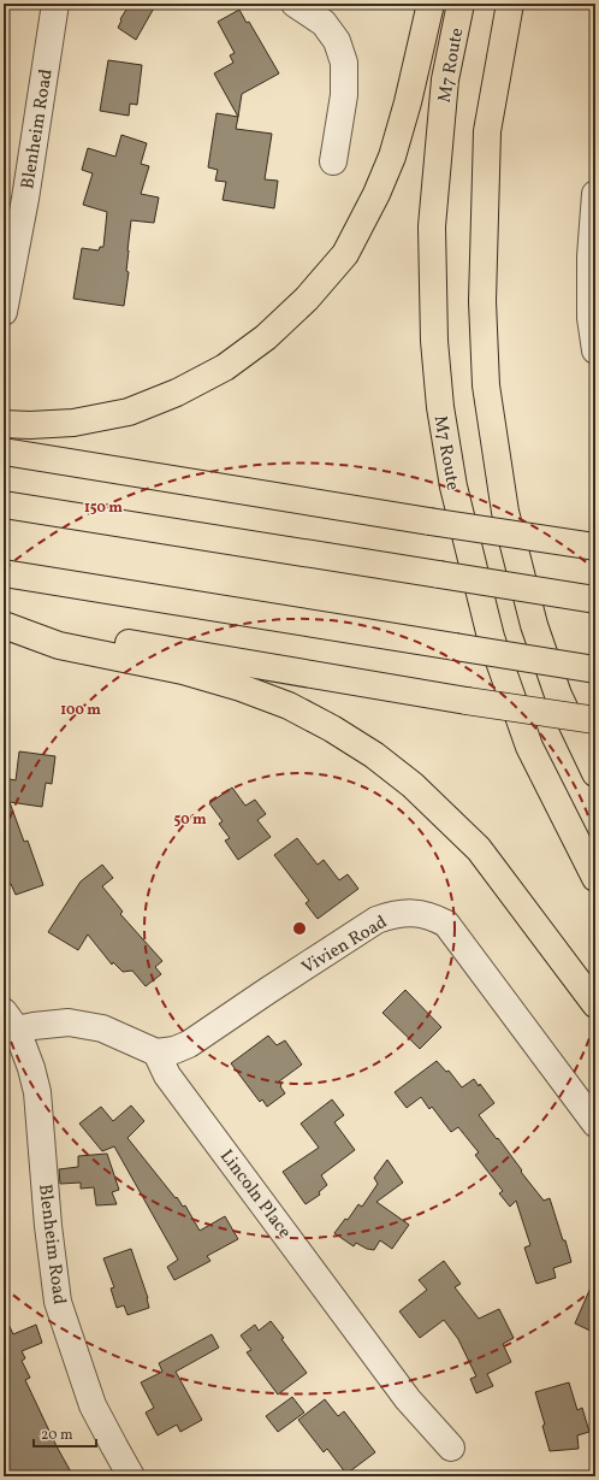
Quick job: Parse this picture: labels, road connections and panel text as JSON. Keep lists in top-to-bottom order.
{
  "streets": {
    "highway": ["M7 Route"],
    "street": ["Blenheim Road", "Vivien Road", "Lincoln Place"]
  },
  "crossings": [
    ["Vivien Road", "Lincoln Place"]
  ],
  "scale_bar": "20 m",
  "rings": ["150 m", "100 m", "50 m"]
}
